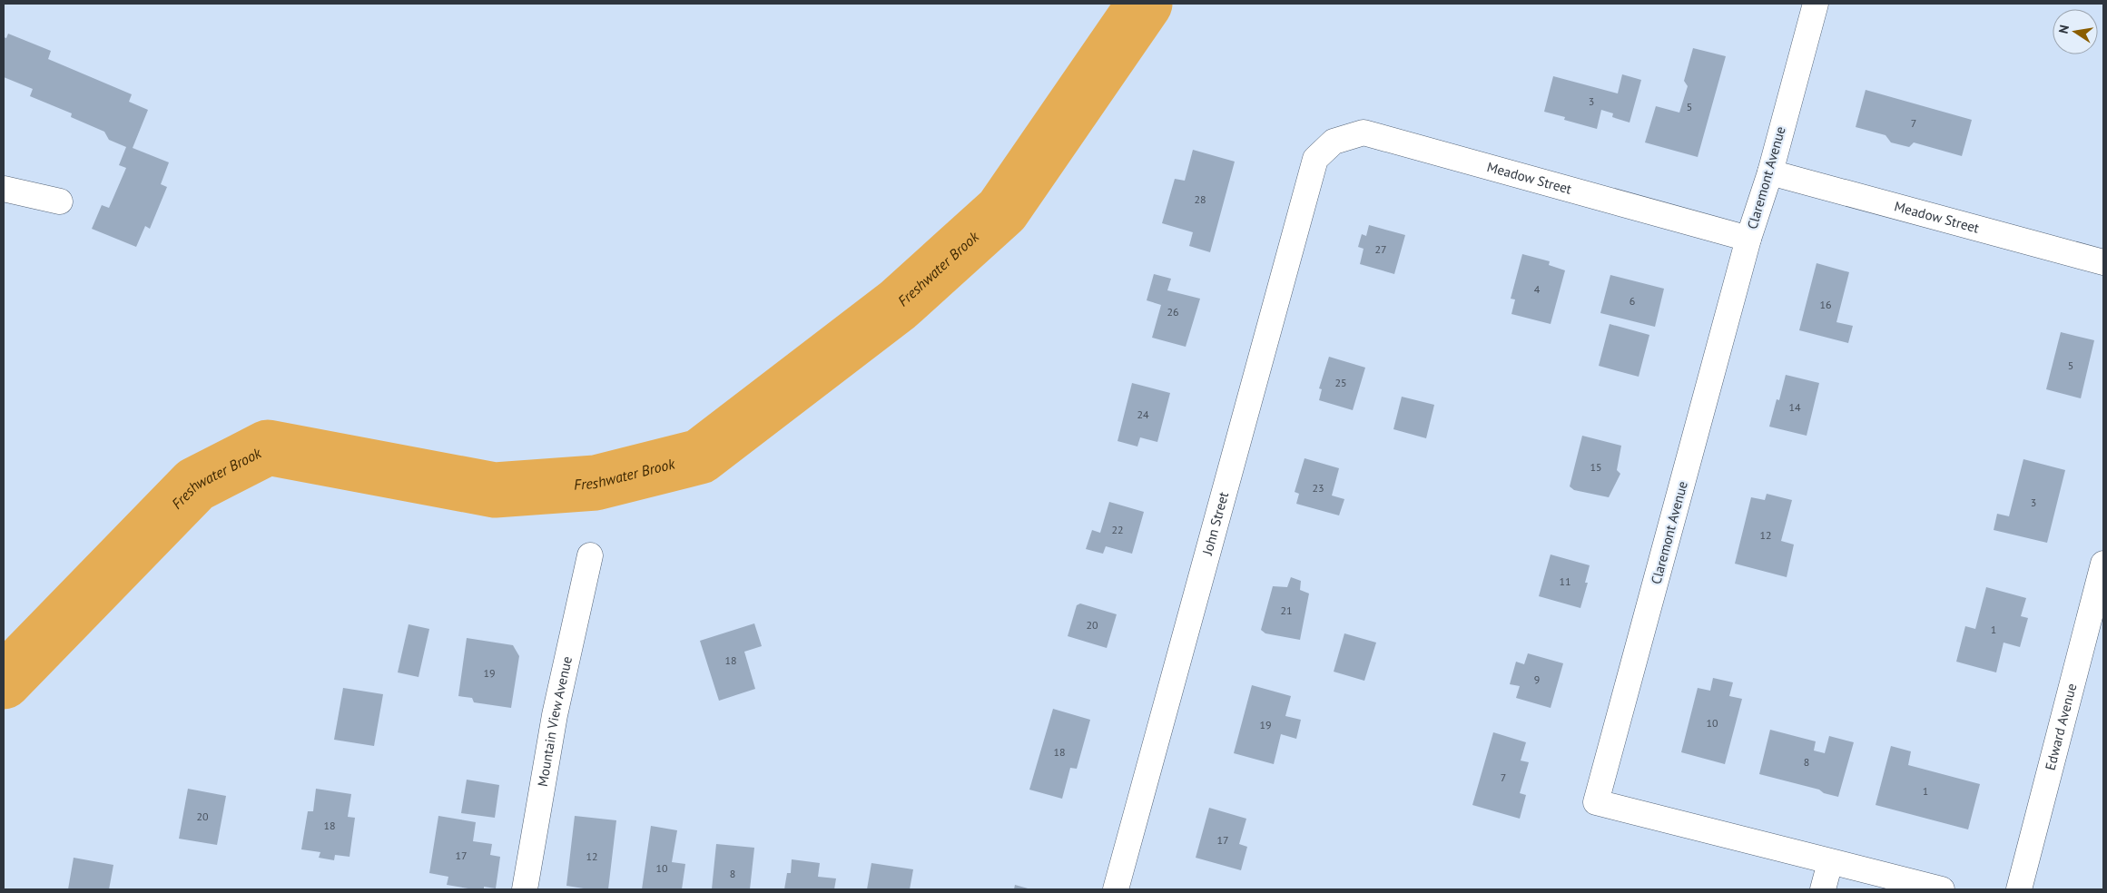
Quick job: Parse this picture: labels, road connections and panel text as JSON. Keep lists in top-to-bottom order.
{
  "streets": {
    "street": [
      "Meadow Street",
      "Claremont Avenue",
      "John Street",
      "Mountain View Avenue",
      "Edward Avenue"
    ]
  },
  "crossings": [
    ["Meadow Street", "Claremont Avenue"],
    ["Meadow Street", "John Street"]
  ],
  "water": ["Freshwater Brook"],
  "house_numbers": [
    "3",
    "5",
    "7",
    "28",
    "27",
    "4",
    "6",
    "16",
    "26",
    "5",
    "25",
    "14",
    "24",
    "15",
    "23",
    "3",
    "22",
    "12",
    "11",
    "21",
    "20",
    "1",
    "18",
    "19",
    "9",
    "10",
    "19",
    "18",
    "8",
    "7",
    "1",
    "20",
    "18",
    "17",
    "17",
    "12",
    "10",
    "8"
  ],
  "north": "left"
}
